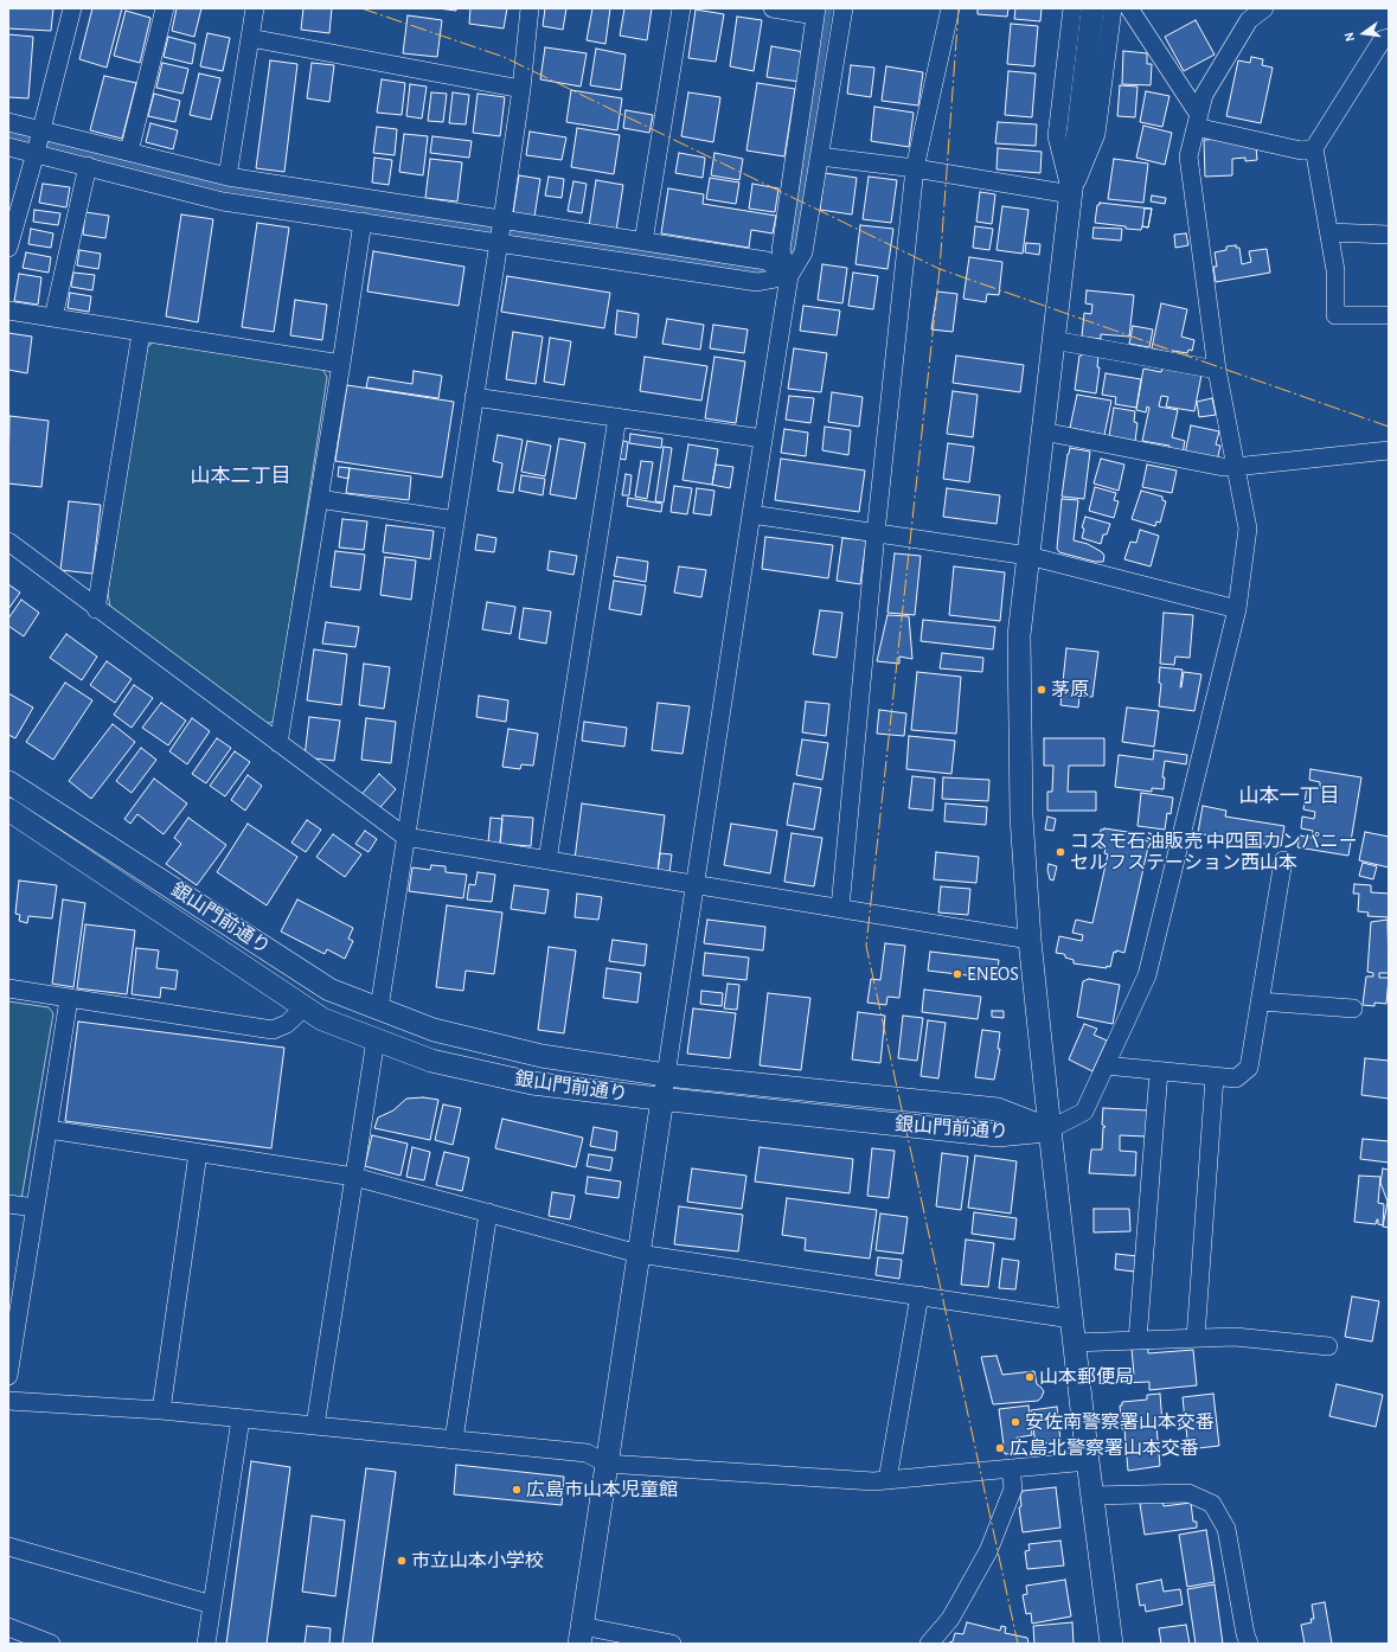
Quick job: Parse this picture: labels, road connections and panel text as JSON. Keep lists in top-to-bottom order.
{
  "streets": {
    "street": ["銀山門前通り"]
  },
  "districts": ["山本二丁目", "山本一丁目"],
  "places": [
    "茅原",
    "コスモ石油販売 中四国カンパニー セルフステーション西山本",
    "ENEOS",
    "山本郵便局",
    "安佐南警察署山本交番",
    "広島北警察署山本交番",
    "広島市山本児童館",
    "市立山本小学校"
  ],
  "north": "left"
}
